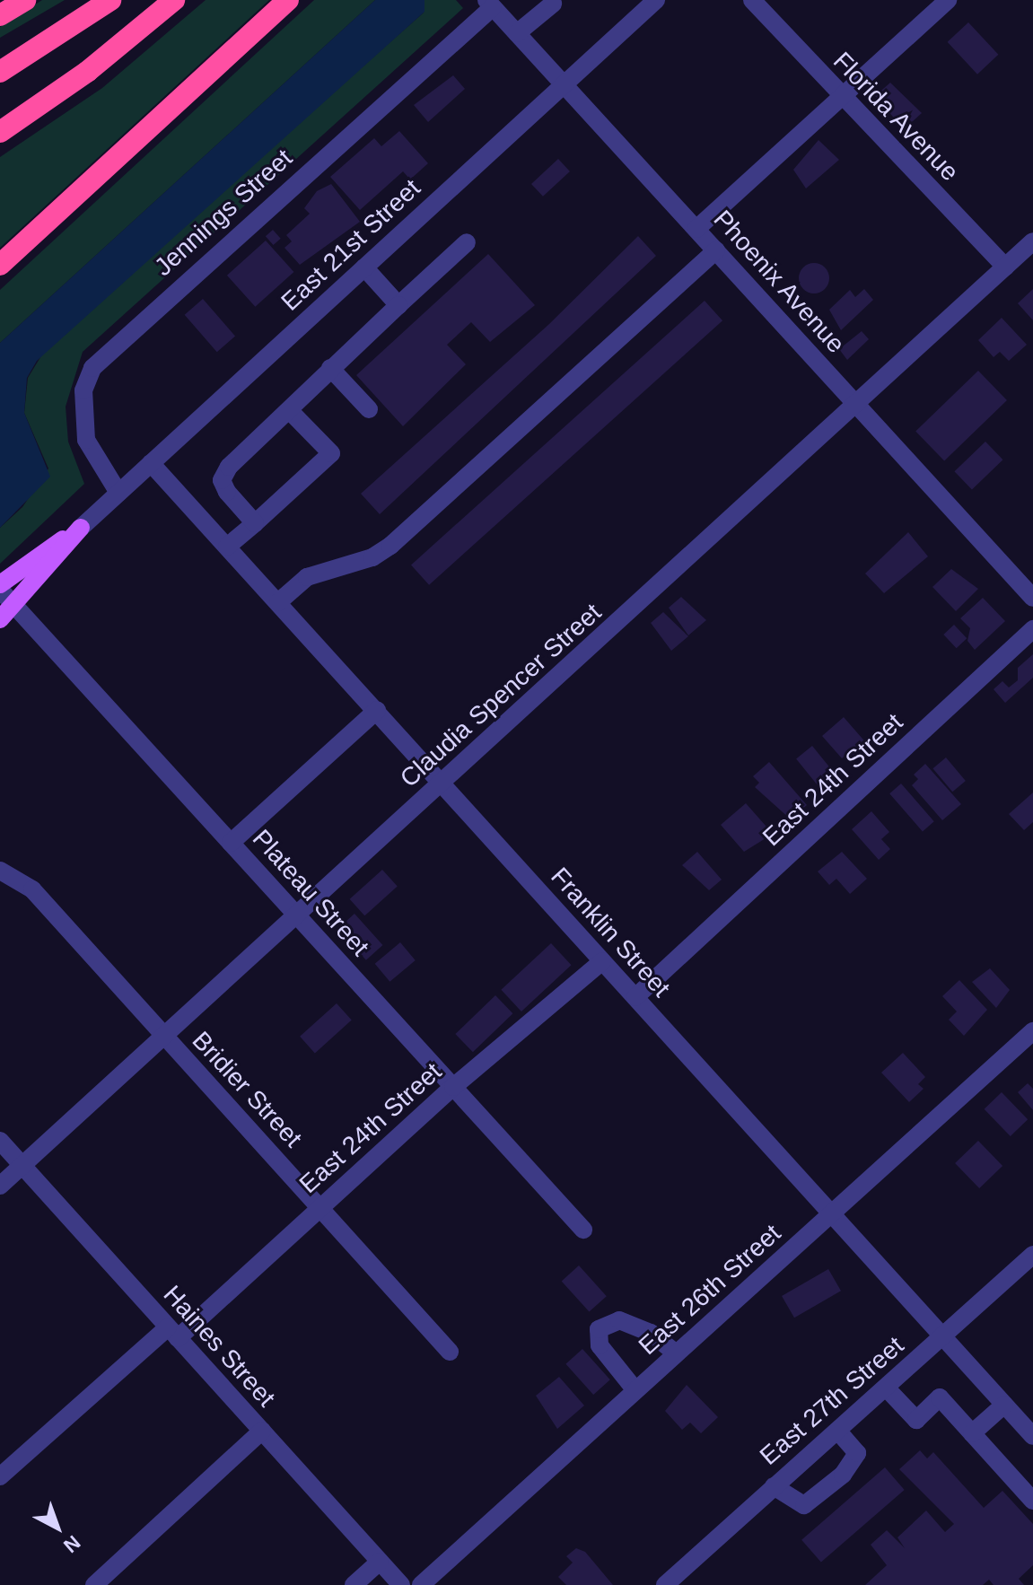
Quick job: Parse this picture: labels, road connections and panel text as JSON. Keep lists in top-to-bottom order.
{
  "streets": {
    "main road": ["East 21st Street"],
    "street": [
      "Florida Avenue",
      "Jennings Street",
      "Phoenix Avenue",
      "Claudia Spencer Street",
      "East 24th Street",
      "Plateau Street",
      "Franklin Street",
      "Bridier Street",
      "East 26th Street",
      "Haines Street",
      "East 27th Street"
    ]
  },
  "crossings": [
    ["Florida Avenue", "Claudia Spencer Street"],
    ["Jennings Street", "East 21st Street"],
    ["Jennings Street", "Phoenix Avenue"],
    ["East 21st Street", "Phoenix Avenue"],
    ["East 21st Street", "Plateau Street"],
    ["East 21st Street", "Franklin Street"],
    ["Phoenix Avenue", "Claudia Spencer Street"],
    ["Claudia Spencer Street", "Plateau Street"],
    ["Claudia Spencer Street", "Franklin Street"],
    ["Claudia Spencer Street", "Bridier Street"],
    ["Claudia Spencer Street", "Haines Street"],
    ["East 24th Street", "Plateau Street"],
    ["East 24th Street", "Franklin Street"],
    ["East 24th Street", "Bridier Street"],
    ["East 24th Street", "Haines Street"],
    ["Franklin Street", "East 26th Street"],
    ["Franklin Street", "East 27th Street"]
  ],
  "north": "bottom right"
}
